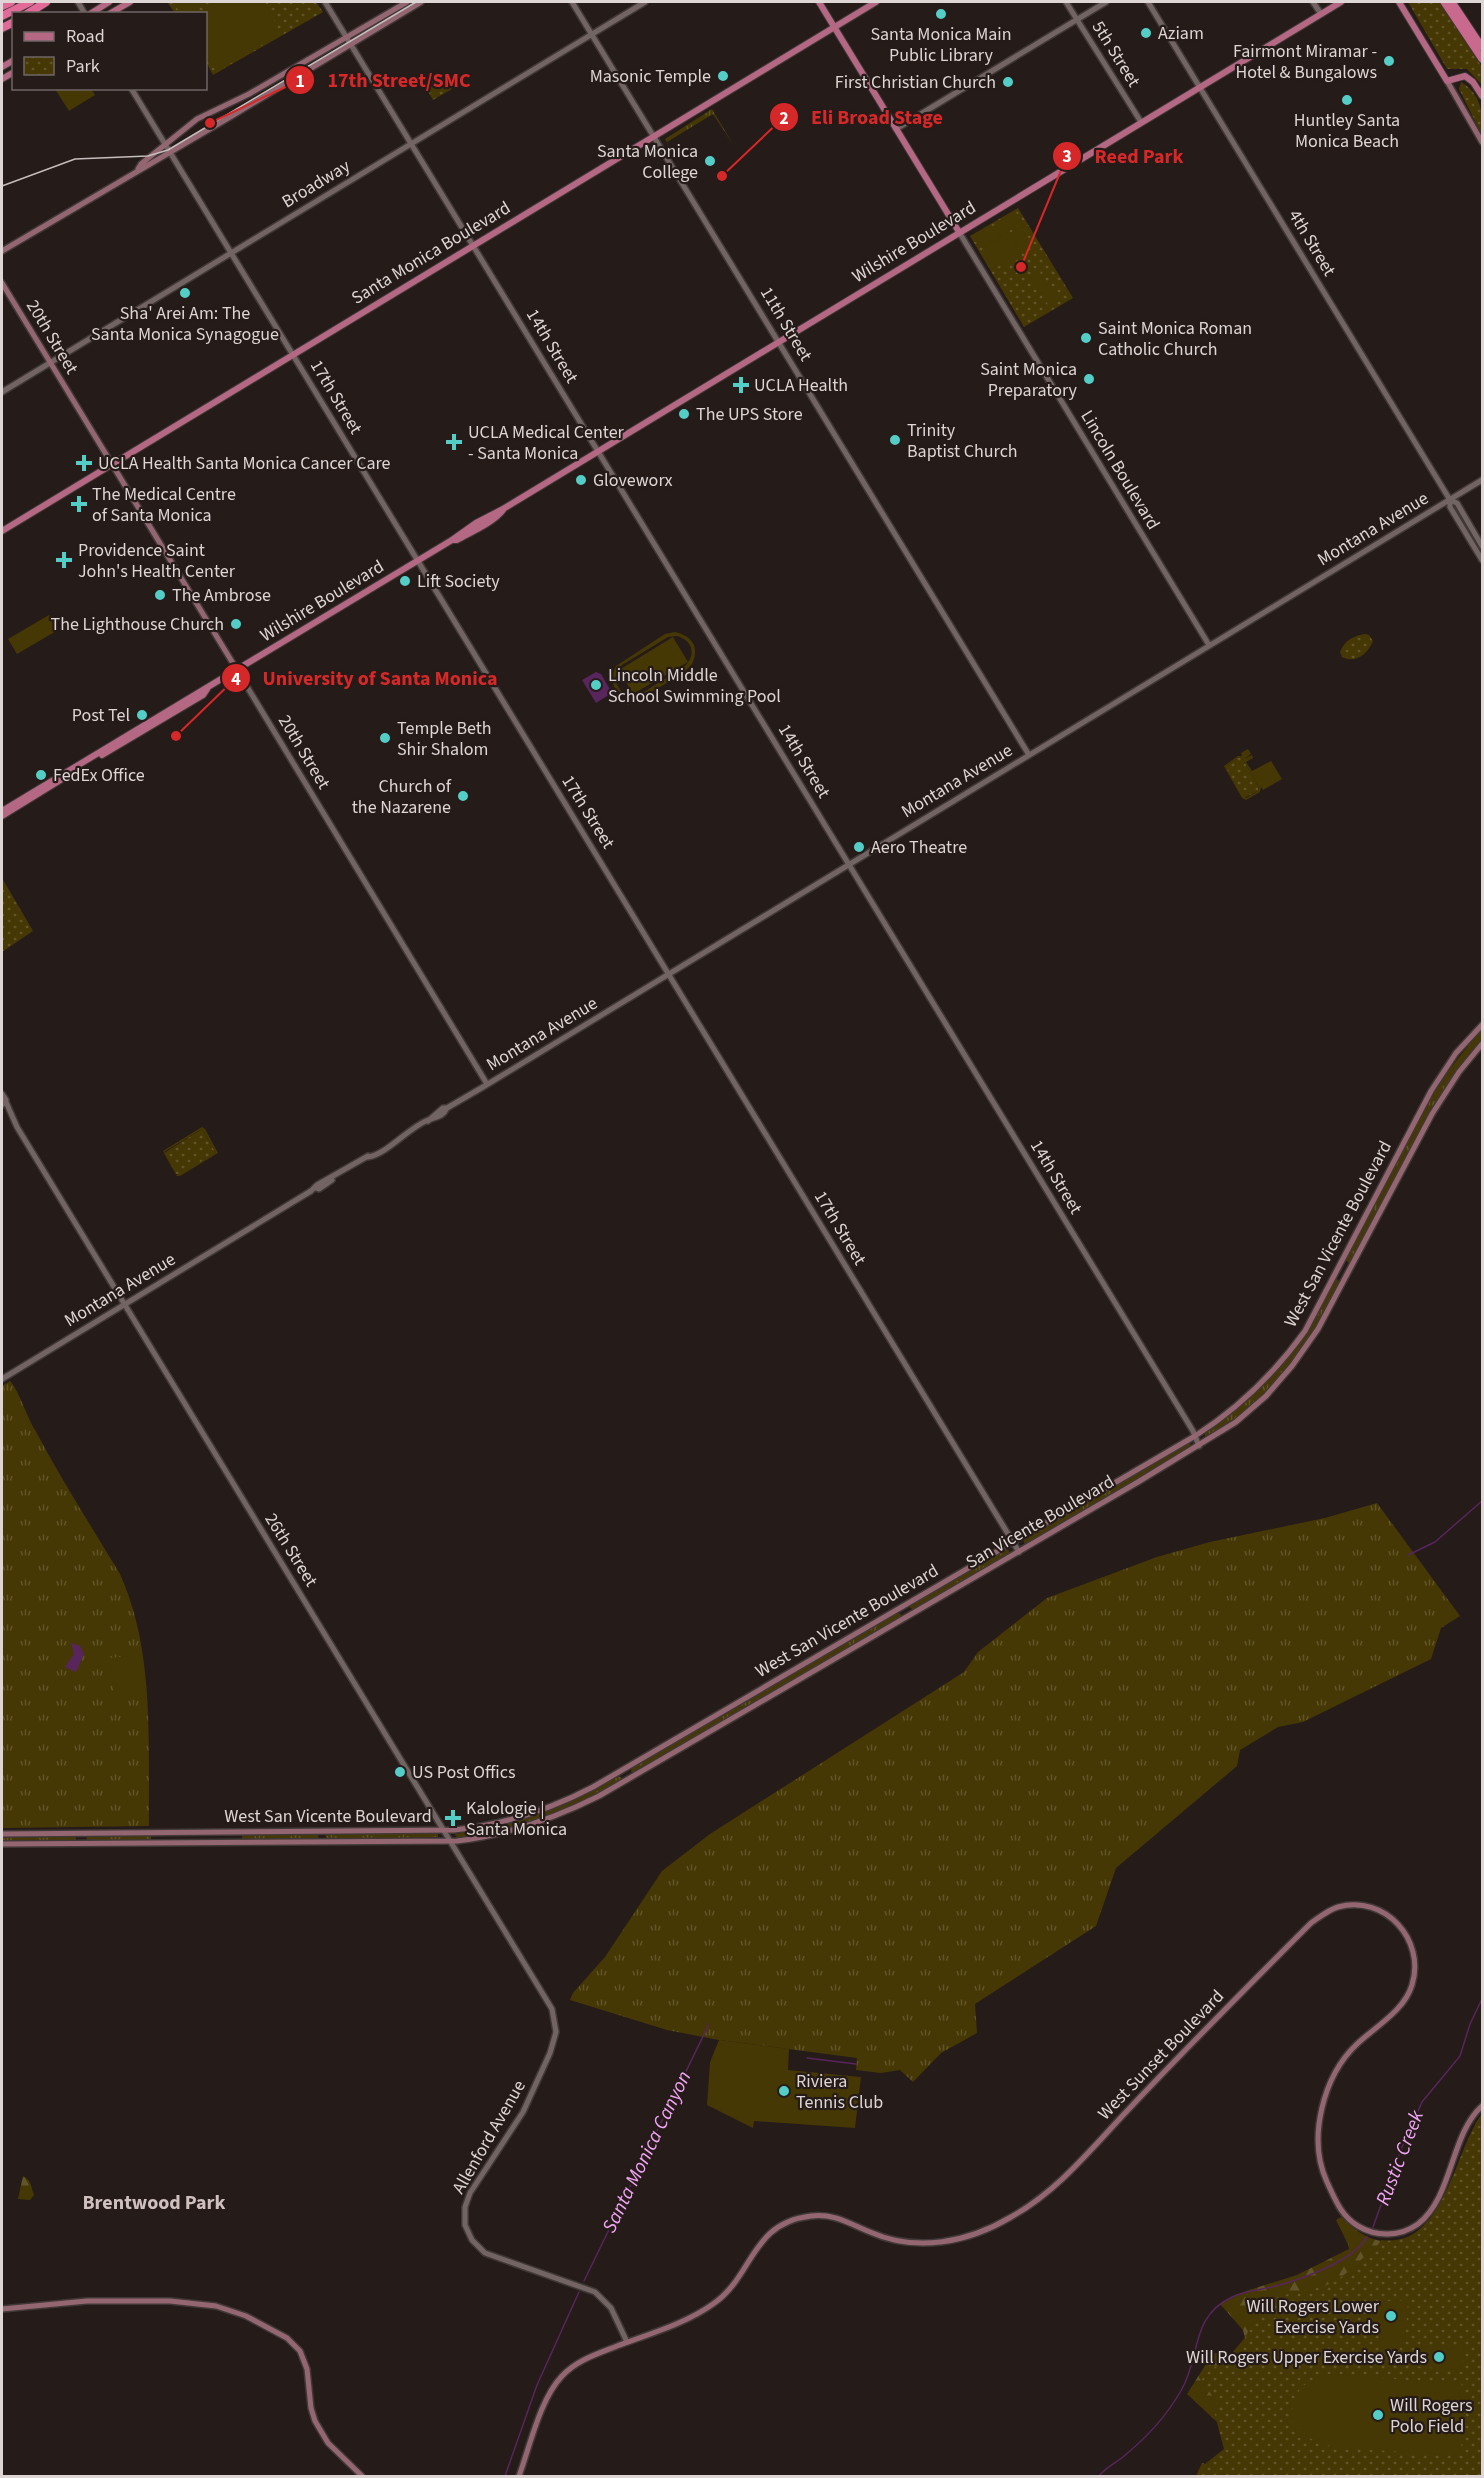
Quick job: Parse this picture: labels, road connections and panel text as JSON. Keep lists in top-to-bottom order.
{
  "streets": {
    "main road": [
      "Wilshire Boulevard",
      "Santa Monica Boulevard",
      "20th Street",
      "Lincoln Boulevard",
      "West San Vicente Boulevard",
      "San Vicente Boulevard",
      "West Sunset Boulevard"
    ],
    "street": [
      "5th Street",
      "Broadway",
      "4th Street",
      "11th Street",
      "14th Street",
      "17th Street",
      "Montana Avenue",
      "26th Street",
      "Allenford Avenue"
    ]
  },
  "crossings": [
    ["5th Street", "Wilshire Boulevard"],
    ["Broadway", "11th Street"],
    ["Broadway", "20th Street"],
    ["Broadway", "14th Street"],
    ["Broadway", "17th Street"],
    ["Wilshire Boulevard", "4th Street"],
    ["Wilshire Boulevard", "11th Street"],
    ["Wilshire Boulevard", "20th Street"],
    ["Wilshire Boulevard", "14th Street"],
    ["Wilshire Boulevard", "17th Street"],
    ["Wilshire Boulevard", "Lincoln Boulevard"],
    ["4th Street", "Montana Avenue"],
    ["Santa Monica Boulevard", "11th Street"],
    ["Santa Monica Boulevard", "20th Street"],
    ["Santa Monica Boulevard", "14th Street"],
    ["Santa Monica Boulevard", "17th Street"],
    ["Santa Monica Boulevard", "Lincoln Boulevard"],
    ["11th Street", "Montana Avenue"],
    ["20th Street", "Montana Avenue"],
    ["14th Street", "Montana Avenue"],
    ["14th Street", "West San Vicente Boulevard"],
    ["14th Street", "San Vicente Boulevard"],
    ["17th Street", "Montana Avenue"],
    ["17th Street", "West San Vicente Boulevard"],
    ["17th Street", "San Vicente Boulevard"],
    ["Lincoln Boulevard", "Montana Avenue"],
    ["Montana Avenue", "26th Street"],
    ["West San Vicente Boulevard", "San Vicente Boulevard"],
    ["West San Vicente Boulevard", "26th Street"],
    ["San Vicente Boulevard", "26th Street"],
    ["26th Street", "Allenford Avenue"],
    ["West Sunset Boulevard", "Allenford Avenue"]
  ],
  "districts": ["Brentwood Park"],
  "water": ["Santa Monica Canyon", "Rustic Creek"],
  "places": {
    "other": [
      "Santa Monica Main Public Library",
      "Aziam",
      "Fairmont Miramar - Hotel & Bungalows",
      "Masonic Temple",
      "First Christian Church",
      "Huntley Santa Monica Beach",
      "17th Street/SMC",
      "Santa Monica College",
      "Eli Broad Stage",
      "Reed Park",
      "Sha' Arei Am: The Santa Monica Synagogue",
      "Saint Monica Roman Catholic Church",
      "Saint Monica Preparatory",
      "The UPS Store",
      "Trinity Baptist Church",
      "Gloveworx",
      "Lift Society",
      "The Ambrose",
      "The Lighthouse Church",
      "Lincoln Middle School Swimming Pool",
      "Post Tel",
      "University of Santa Monica",
      "Temple Beth Shir Shalom",
      "FedEx Office",
      "Church of the Nazarene",
      "Aero Theatre",
      "US Post Offics",
      "Riviera Tennis Club",
      "Will Rogers Lower Exercise Yards",
      "Will Rogers Upper Exercise Yards",
      "Will Rogers Polo Field"
    ],
    "health": [
      "UCLA Health",
      "UCLA Medical Center - Santa Monica",
      "UCLA Health Santa Monica Cancer Care",
      "The Medical Centre of Santa Monica",
      "Providence Saint John's Health Center",
      "Kalologie | Santa Monica"
    ]
  },
  "legend": ["Road", "Park"]
}
